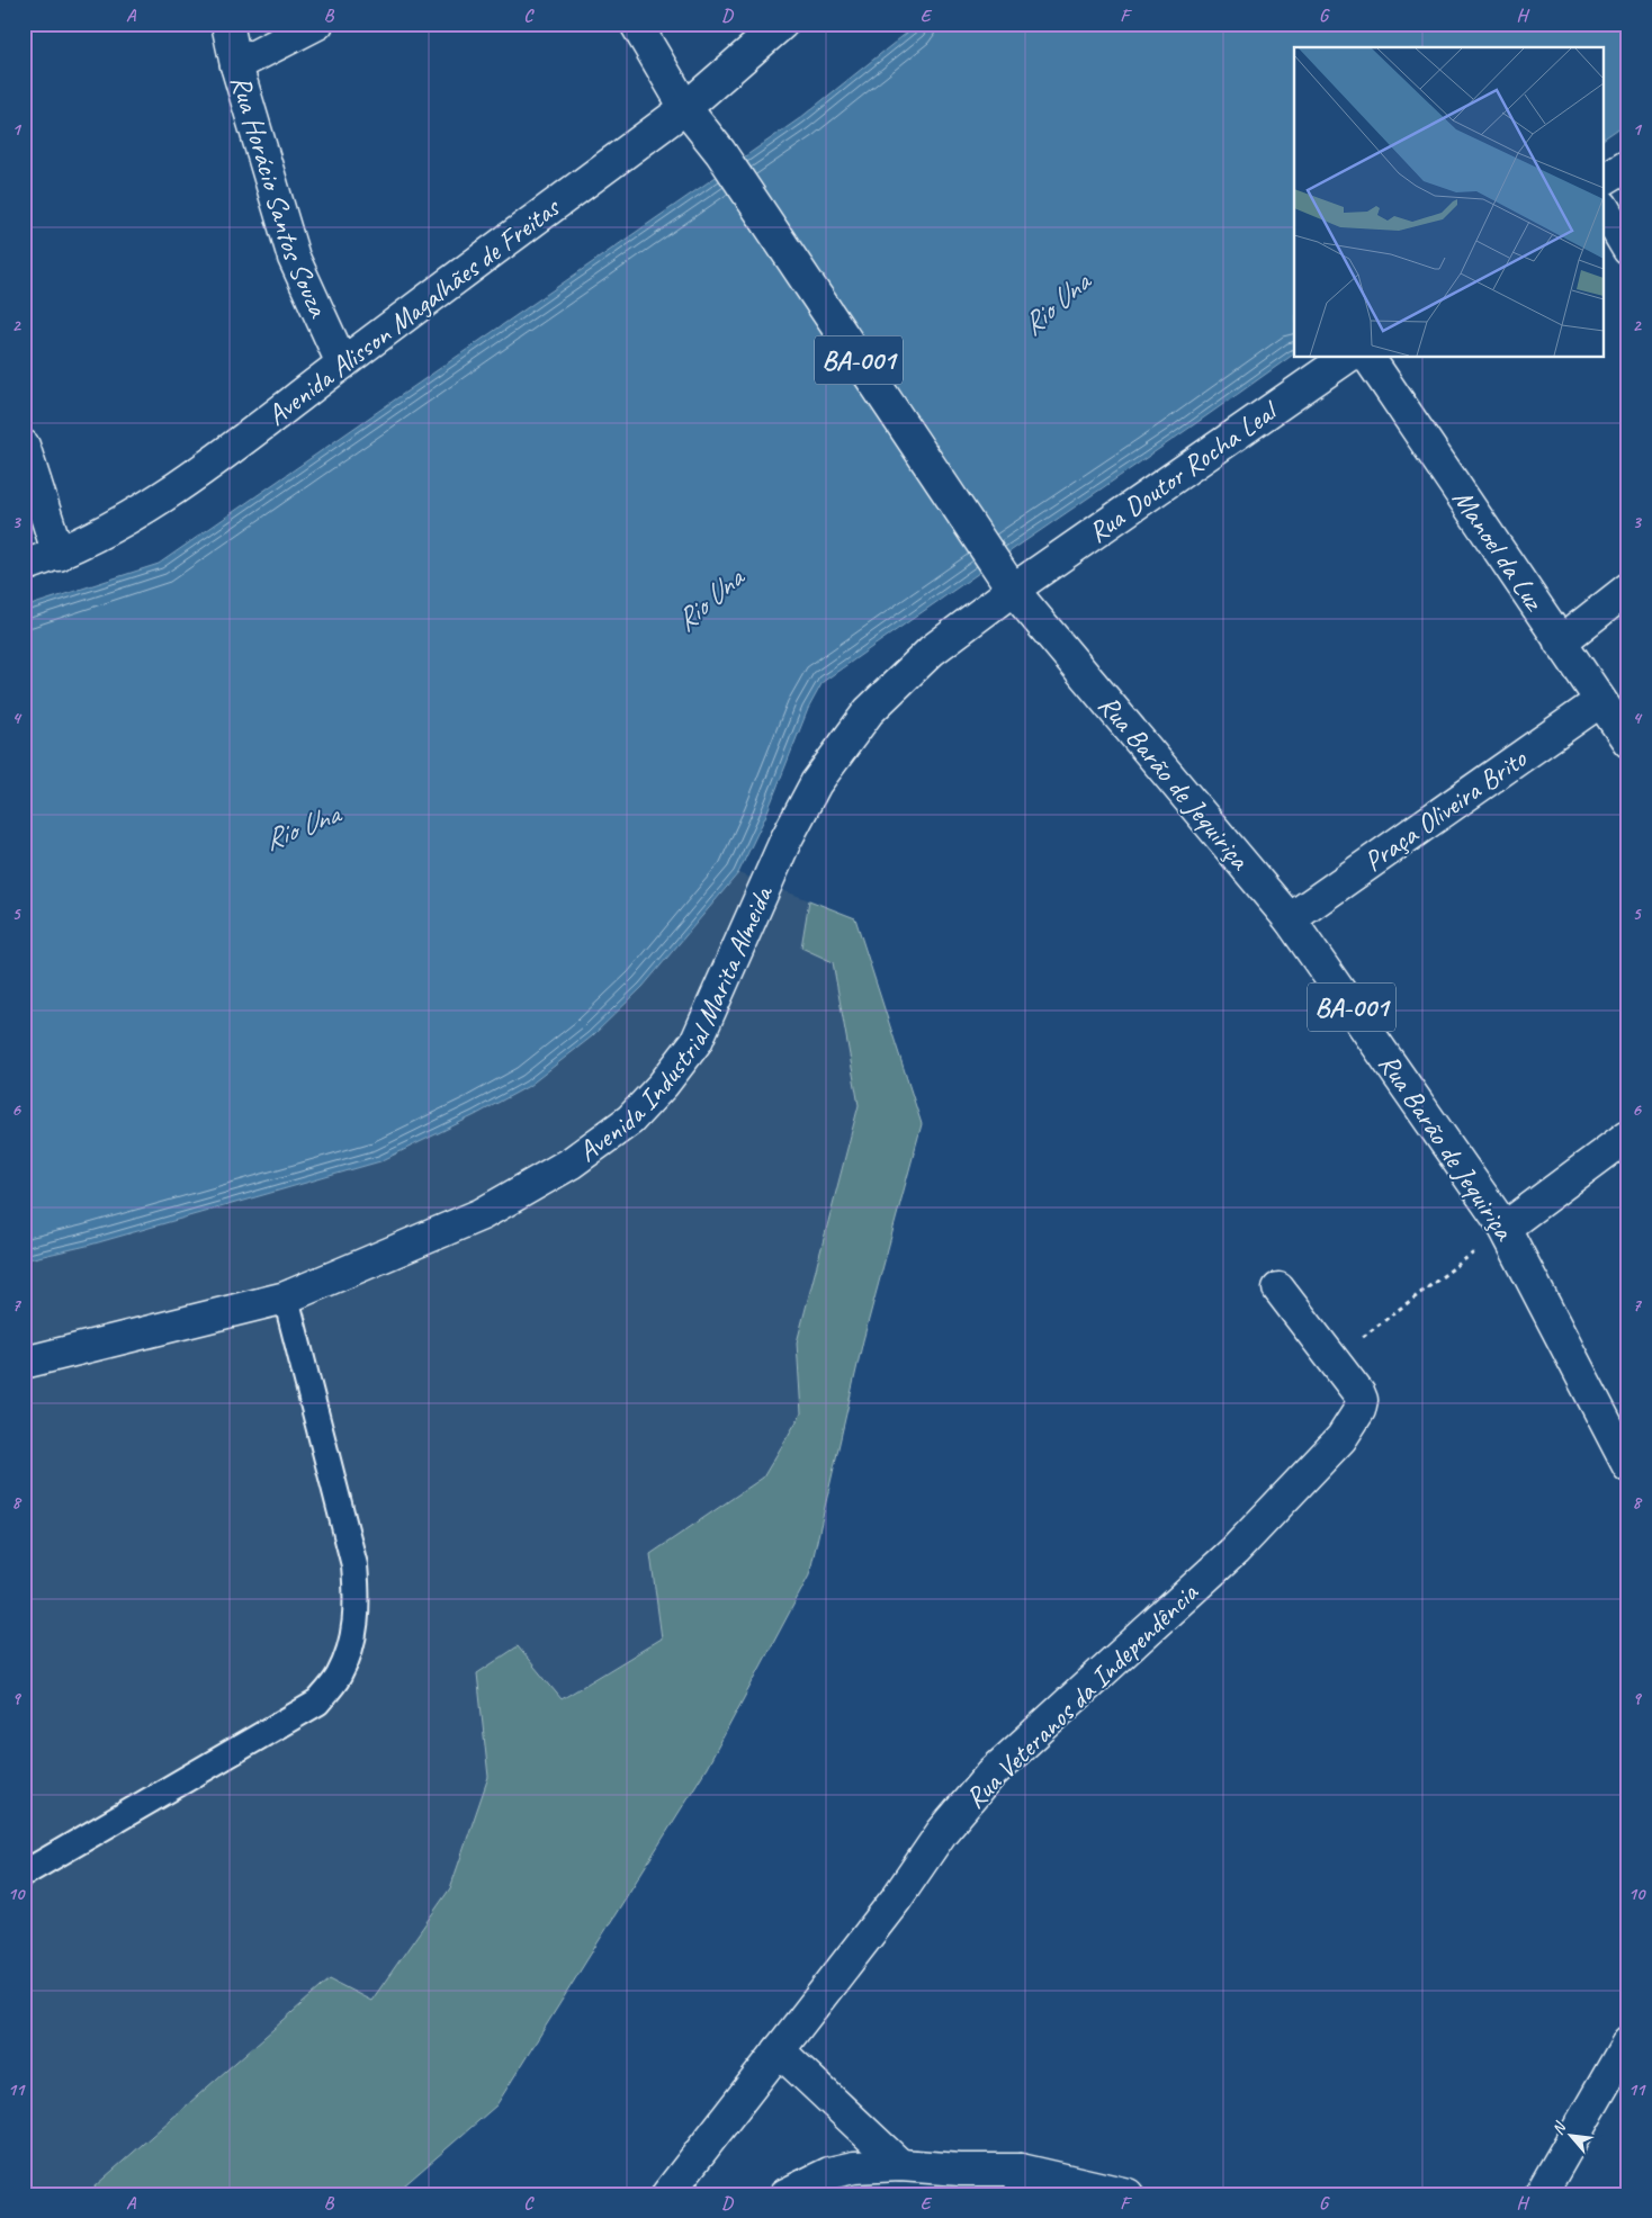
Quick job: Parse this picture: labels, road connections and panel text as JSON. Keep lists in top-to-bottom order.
{
  "streets": {
    "street": [
      "Rua Horácio Santos Souza",
      "Avenida Alisson Magalhães de Freitas",
      "BA-001",
      "Rua Doutor Rocha Leal",
      "Manoel da Luz",
      "Rua Barão de Jequiriça",
      "Praça Oliveira Brito",
      "Avenida Industrial Marita Almeida",
      "Rua Veteranos da Independência"
    ]
  },
  "crossings": [
    ["Rua Horácio Santos Souza", "Avenida Alisson Magalhães de Freitas"],
    ["Avenida Alisson Magalhães de Freitas", "BA-001"],
    ["BA-001", "Rua Doutor Rocha Leal"],
    ["BA-001", "Rua Barão de Jequiriça"],
    ["BA-001", "Avenida Industrial Marita Almeida"],
    ["Rua Doutor Rocha Leal", "Rua Barão de Jequiriça"],
    ["Rua Doutor Rocha Leal", "Avenida Industrial Marita Almeida"],
    ["Manoel da Luz", "Praça Oliveira Brito"],
    ["Rua Barão de Jequiriça", "Praça Oliveira Brito"],
    ["Rua Barão de Jequiriça", "Avenida Industrial Marita Almeida"]
  ],
  "water": ["Rio Una"],
  "north": "top left",
  "grid": {
    "columns": [
      "A",
      "B",
      "C",
      "D",
      "E",
      "F",
      "G",
      "H"
    ],
    "rows": [
      "1",
      "2",
      "3",
      "4",
      "5",
      "6",
      "7",
      "8",
      "9",
      "10",
      "11"
    ]
  }
}
